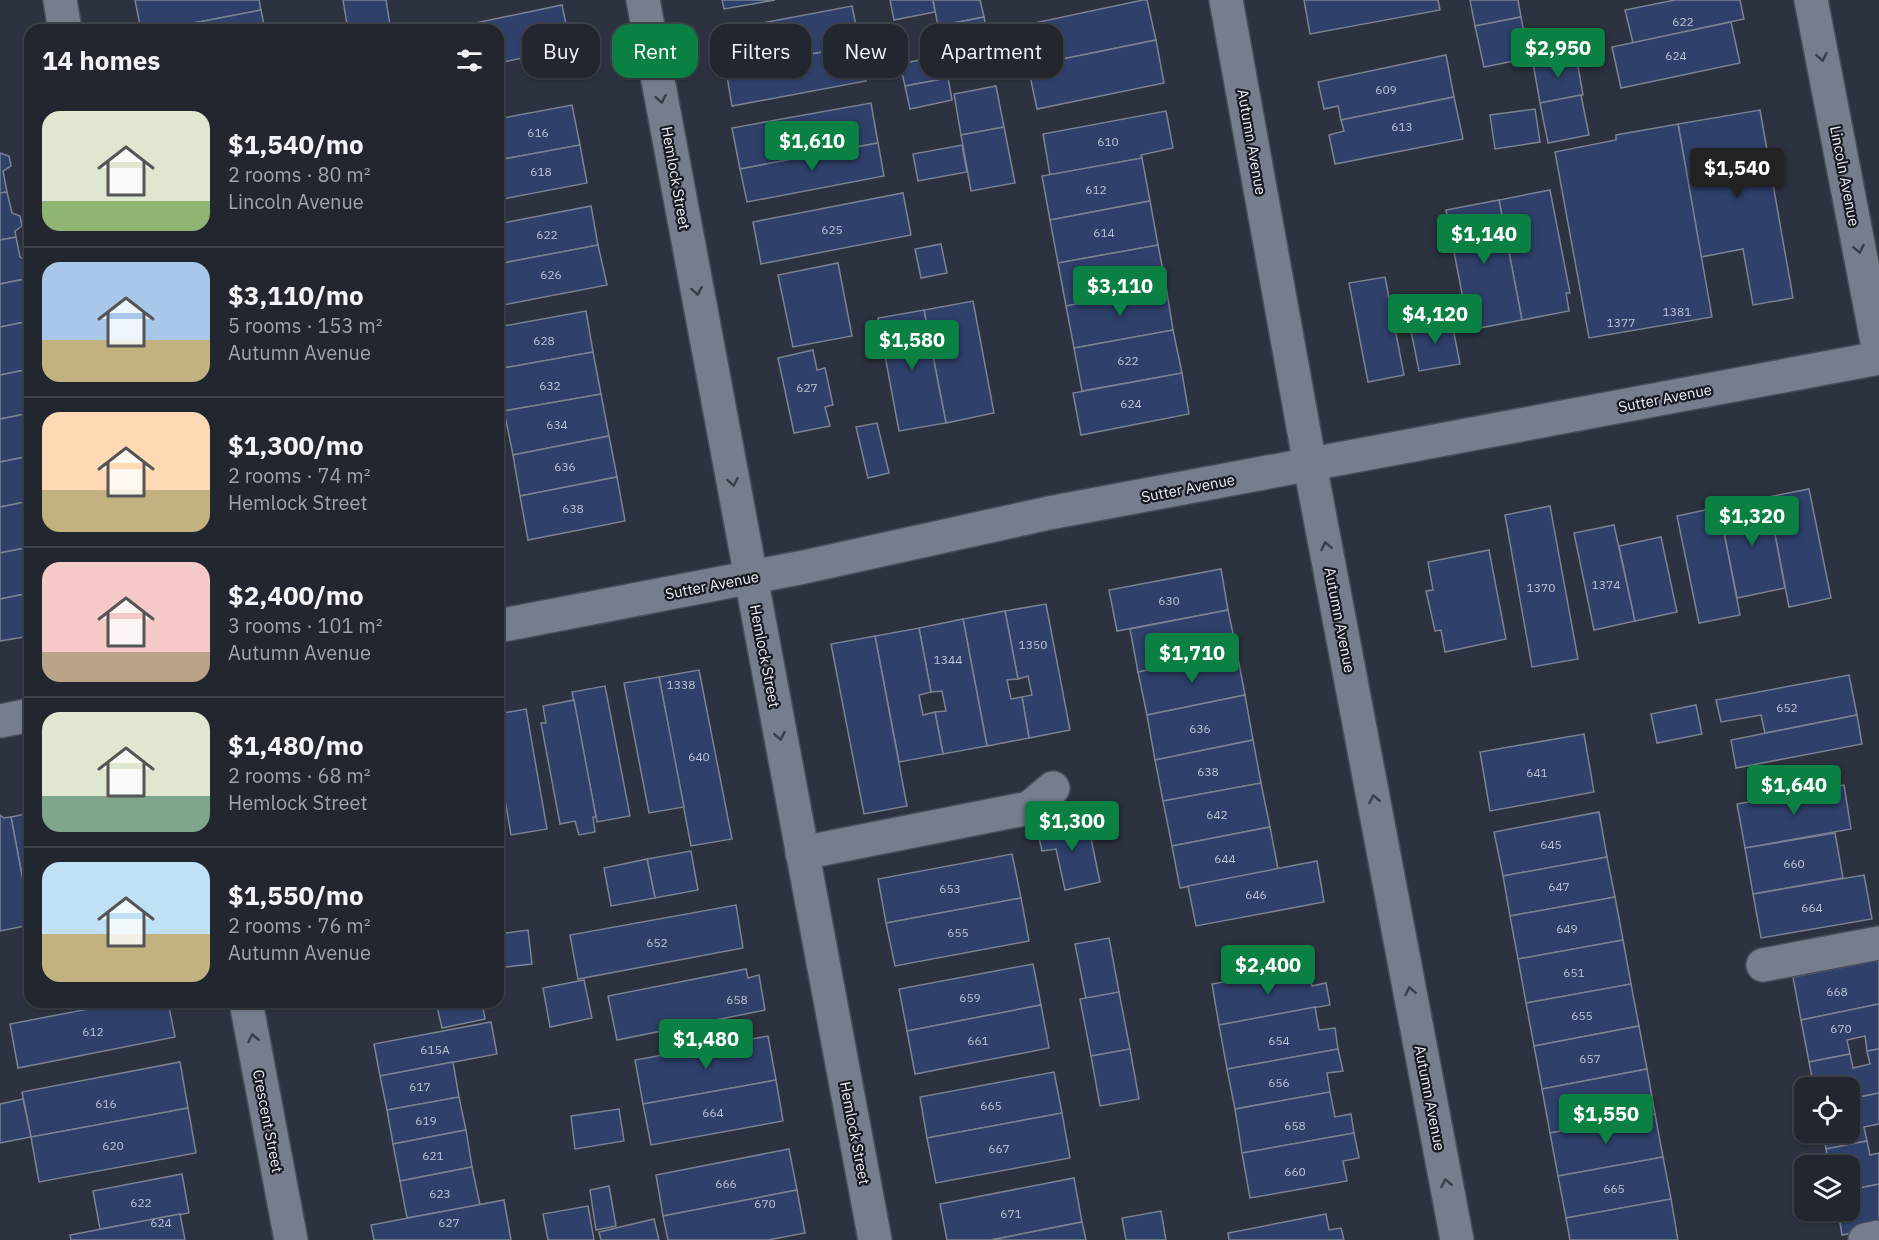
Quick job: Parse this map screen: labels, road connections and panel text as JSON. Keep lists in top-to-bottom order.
{
  "streets": {
    "street": [
      "Autumn Avenue",
      "Lincoln Avenue",
      "Hemlock Street",
      "Sutter Avenue",
      "Crescent Street"
    ]
  },
  "crossings": [
    ["Autumn Avenue", "Sutter Avenue"],
    ["Hemlock Street", "Sutter Avenue"]
  ],
  "one_way": [
    "Autumn Avenue",
    "Lincoln Avenue",
    "Hemlock Street",
    "Crescent Street"
  ],
  "house_numbers": [
    "622",
    "624",
    "609",
    "613",
    "616",
    "610",
    "618",
    "612",
    "625",
    "614",
    "622",
    "626",
    "1381",
    "1377",
    "628",
    "622",
    "632",
    "627",
    "624",
    "634",
    "636",
    "638",
    "1374",
    "1370",
    "630",
    "1350",
    "1344",
    "1338",
    "652",
    "636",
    "640",
    "638",
    "641",
    "642",
    "645",
    "644",
    "660",
    "647",
    "653",
    "646",
    "664",
    "649",
    "655",
    "652",
    "651",
    "668",
    "659",
    "658",
    "655",
    "670",
    "612",
    "661",
    "654",
    "615A",
    "657",
    "656",
    "617",
    "616",
    "665",
    "664",
    "619",
    "658",
    "620",
    "667",
    "621",
    "660",
    "666",
    "665",
    "623",
    "622",
    "670",
    "671",
    "624",
    "627"
  ],
  "page": {
    "chip": [
      "Buy",
      "Rent",
      "Filters",
      "New",
      "Apartment"
    ],
    "heading": "14 homes",
    "price": [
      "$2,950",
      "$1,610",
      "$1,540",
      "$1,140",
      "$3,110",
      "$4,120",
      "$1,580",
      "$1,320",
      "$1,710",
      "$1,640",
      "$1,300",
      "$2,400",
      "$1,480",
      "$1,550"
    ],
    "list": [
      {
        "name": "$1,540/mo",
        "note": "2 rooms · 80 m² · Lincoln Avenue"
      },
      {
        "name": "$3,110/mo",
        "note": "5 rooms · 153 m² · Autumn Avenue"
      },
      {
        "name": "$1,300/mo",
        "note": "2 rooms · 74 m² · Hemlock Street"
      },
      {
        "name": "$2,400/mo",
        "note": "3 rooms · 101 m² · Autumn Avenue"
      },
      {
        "name": "$1,480/mo",
        "note": "2 rooms · 68 m² · Hemlock Street"
      },
      {
        "name": "$1,550/mo",
        "note": "2 rooms · 76 m² · Autumn Avenue"
      }
    ]
  }
}
